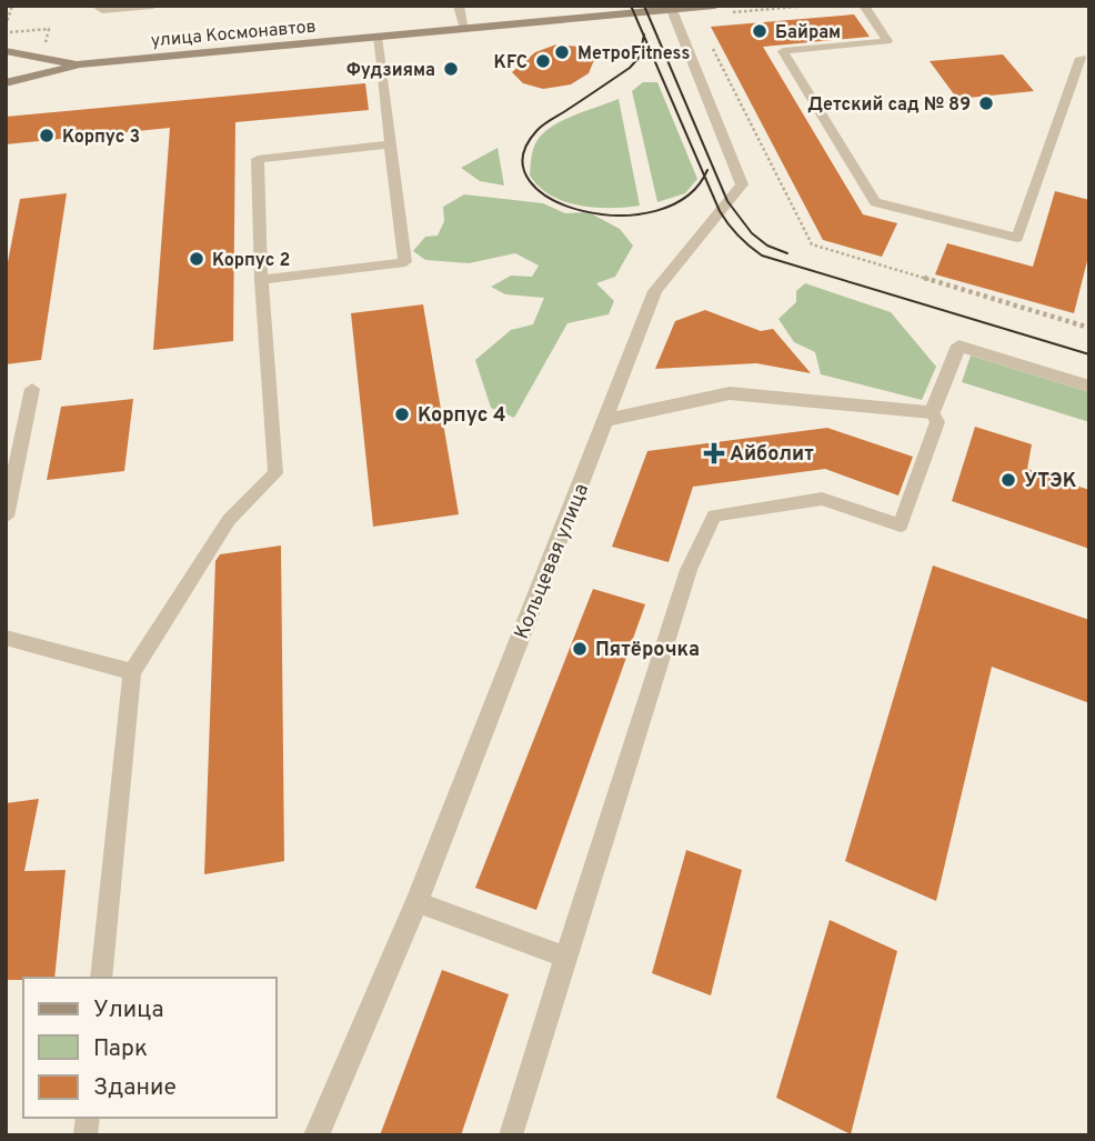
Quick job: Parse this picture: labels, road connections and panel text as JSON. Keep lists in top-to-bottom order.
{
  "streets": {
    "main road": ["улица Космонавтов"],
    "street": ["Кольцевая улица"]
  },
  "crossings": [
    ["улица Космонавтов", "Кольцевая улица"]
  ],
  "places": {
    "other": [
      "Байрам",
      "МетроFitness",
      "KFC",
      "Фудзияма",
      "Детский сад № 89",
      "Корпус 3",
      "Корпус 2",
      "Корпус 4",
      "УТЭК",
      "Пятёрочка"
    ],
    "health": ["Айболит"]
  },
  "legend": ["Улица", "Парк", "Здание"]
}
